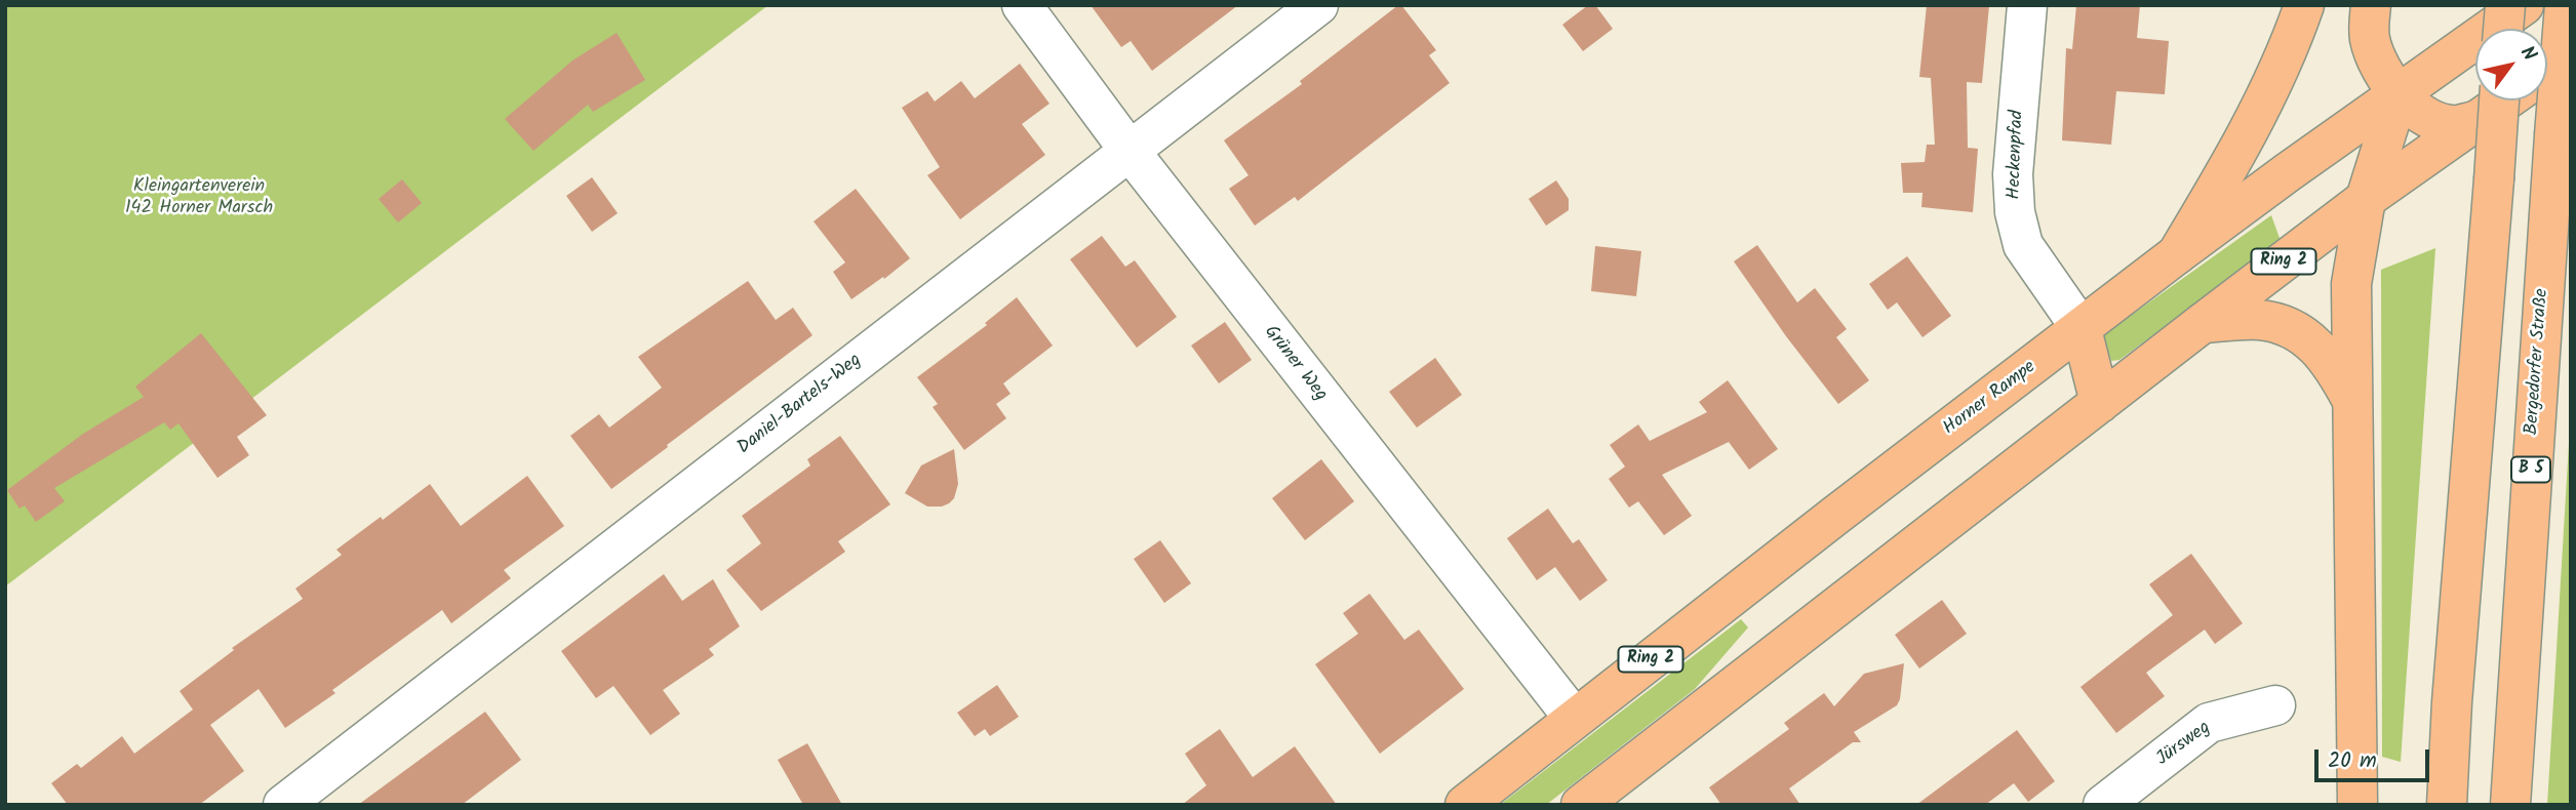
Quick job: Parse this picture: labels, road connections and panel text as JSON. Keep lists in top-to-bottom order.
{
  "streets": {
    "main road": [
      "Ring 2",
      "Bergedorfer Straße",
      "Horner Rampe",
      "B 5"
    ],
    "street": [
      "Heckenpfad",
      "Grüner Weg",
      "Daniel-Bartels-Weg",
      "Jürsweg"
    ]
  },
  "crossings": [
    ["Heckenpfad", "Horner Rampe"],
    ["Grüner Weg", "Horner Rampe"],
    ["Grüner Weg", "Daniel-Bartels-Weg"]
  ],
  "parks": ["Kleingartenverein 142 Horner Marsch"],
  "scale_bar": "20 m",
  "north": "top right"
}
